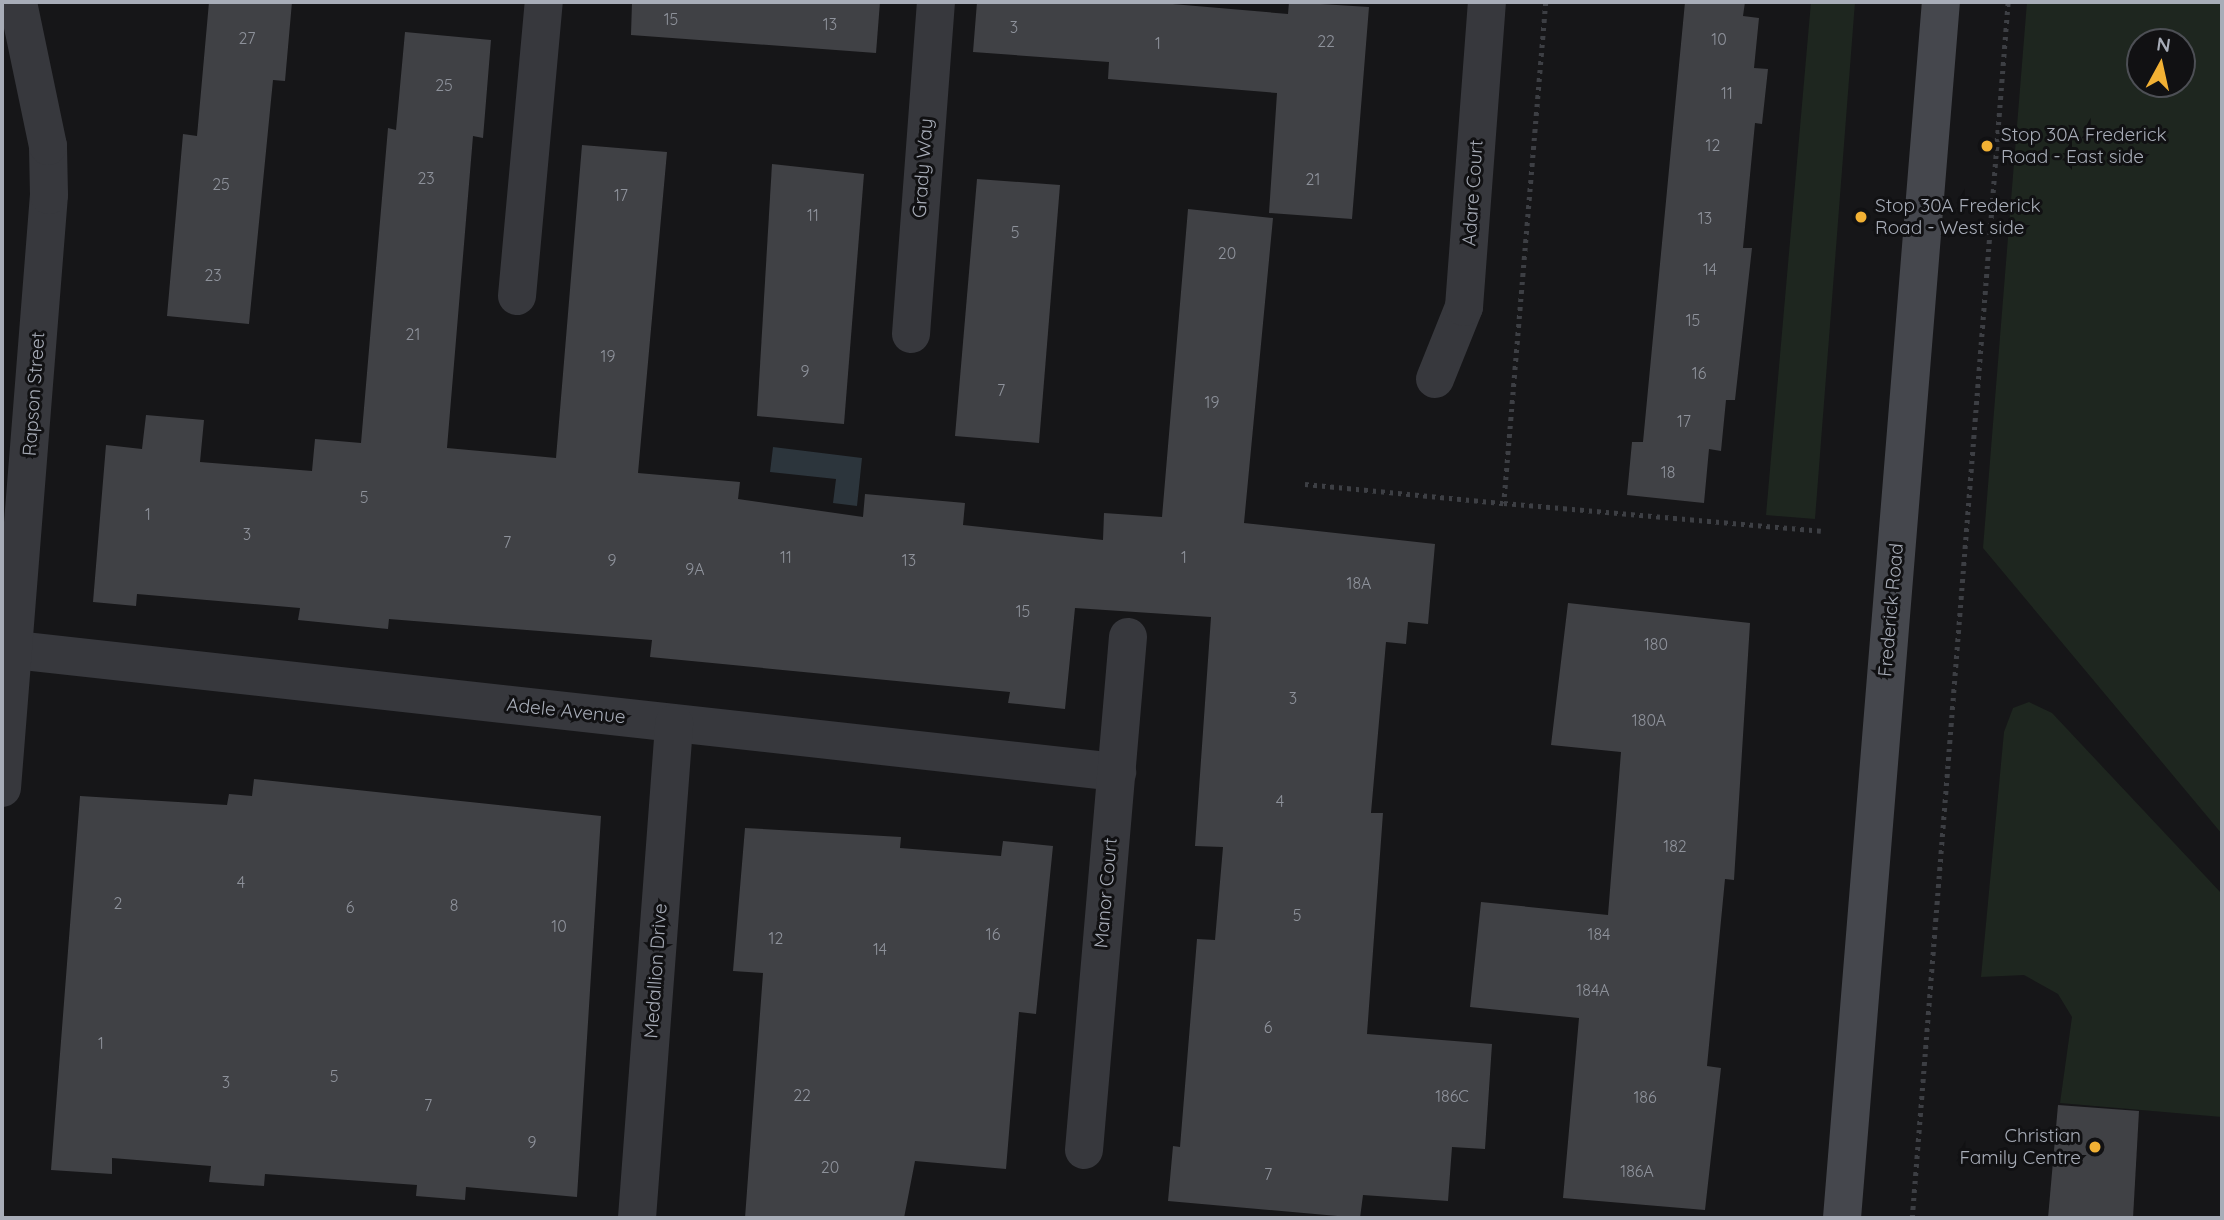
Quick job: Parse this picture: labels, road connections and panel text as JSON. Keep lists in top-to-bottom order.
{
  "streets": {
    "main road": ["Frederick Road"],
    "street": [
      "Grady Way",
      "Adare Court",
      "Rapson Street",
      "Adele Avenue",
      "Manor Court",
      "Medallion Drive"
    ]
  },
  "crossings": [
    ["Rapson Street", "Adele Avenue"],
    ["Adele Avenue", "Manor Court"],
    ["Adele Avenue", "Medallion Drive"]
  ],
  "places": ["Stop 30A Frederick Road - East side", "Stop 30A Frederick Road - West side", "Christian Family Centre"],
  "house_numbers": [
    "15",
    "13",
    "3",
    "27",
    "10",
    "22",
    "1",
    "25",
    "11",
    "12",
    "23",
    "21",
    "25",
    "17",
    "11",
    "13",
    "5",
    "20",
    "14",
    "23",
    "15",
    "21",
    "19",
    "9",
    "16",
    "7",
    "19",
    "17",
    "18",
    "5",
    "1",
    "3",
    "7",
    "11",
    "1",
    "9",
    "13",
    "9A",
    "18A",
    "15",
    "180",
    "3",
    "180A",
    "4",
    "182",
    "4",
    "2",
    "8",
    "6",
    "5",
    "10",
    "16",
    "184",
    "12",
    "14",
    "184A",
    "6",
    "1",
    "5",
    "3",
    "22",
    "186C",
    "186",
    "7",
    "9",
    "20",
    "186A",
    "7"
  ],
  "north": "top"
}
